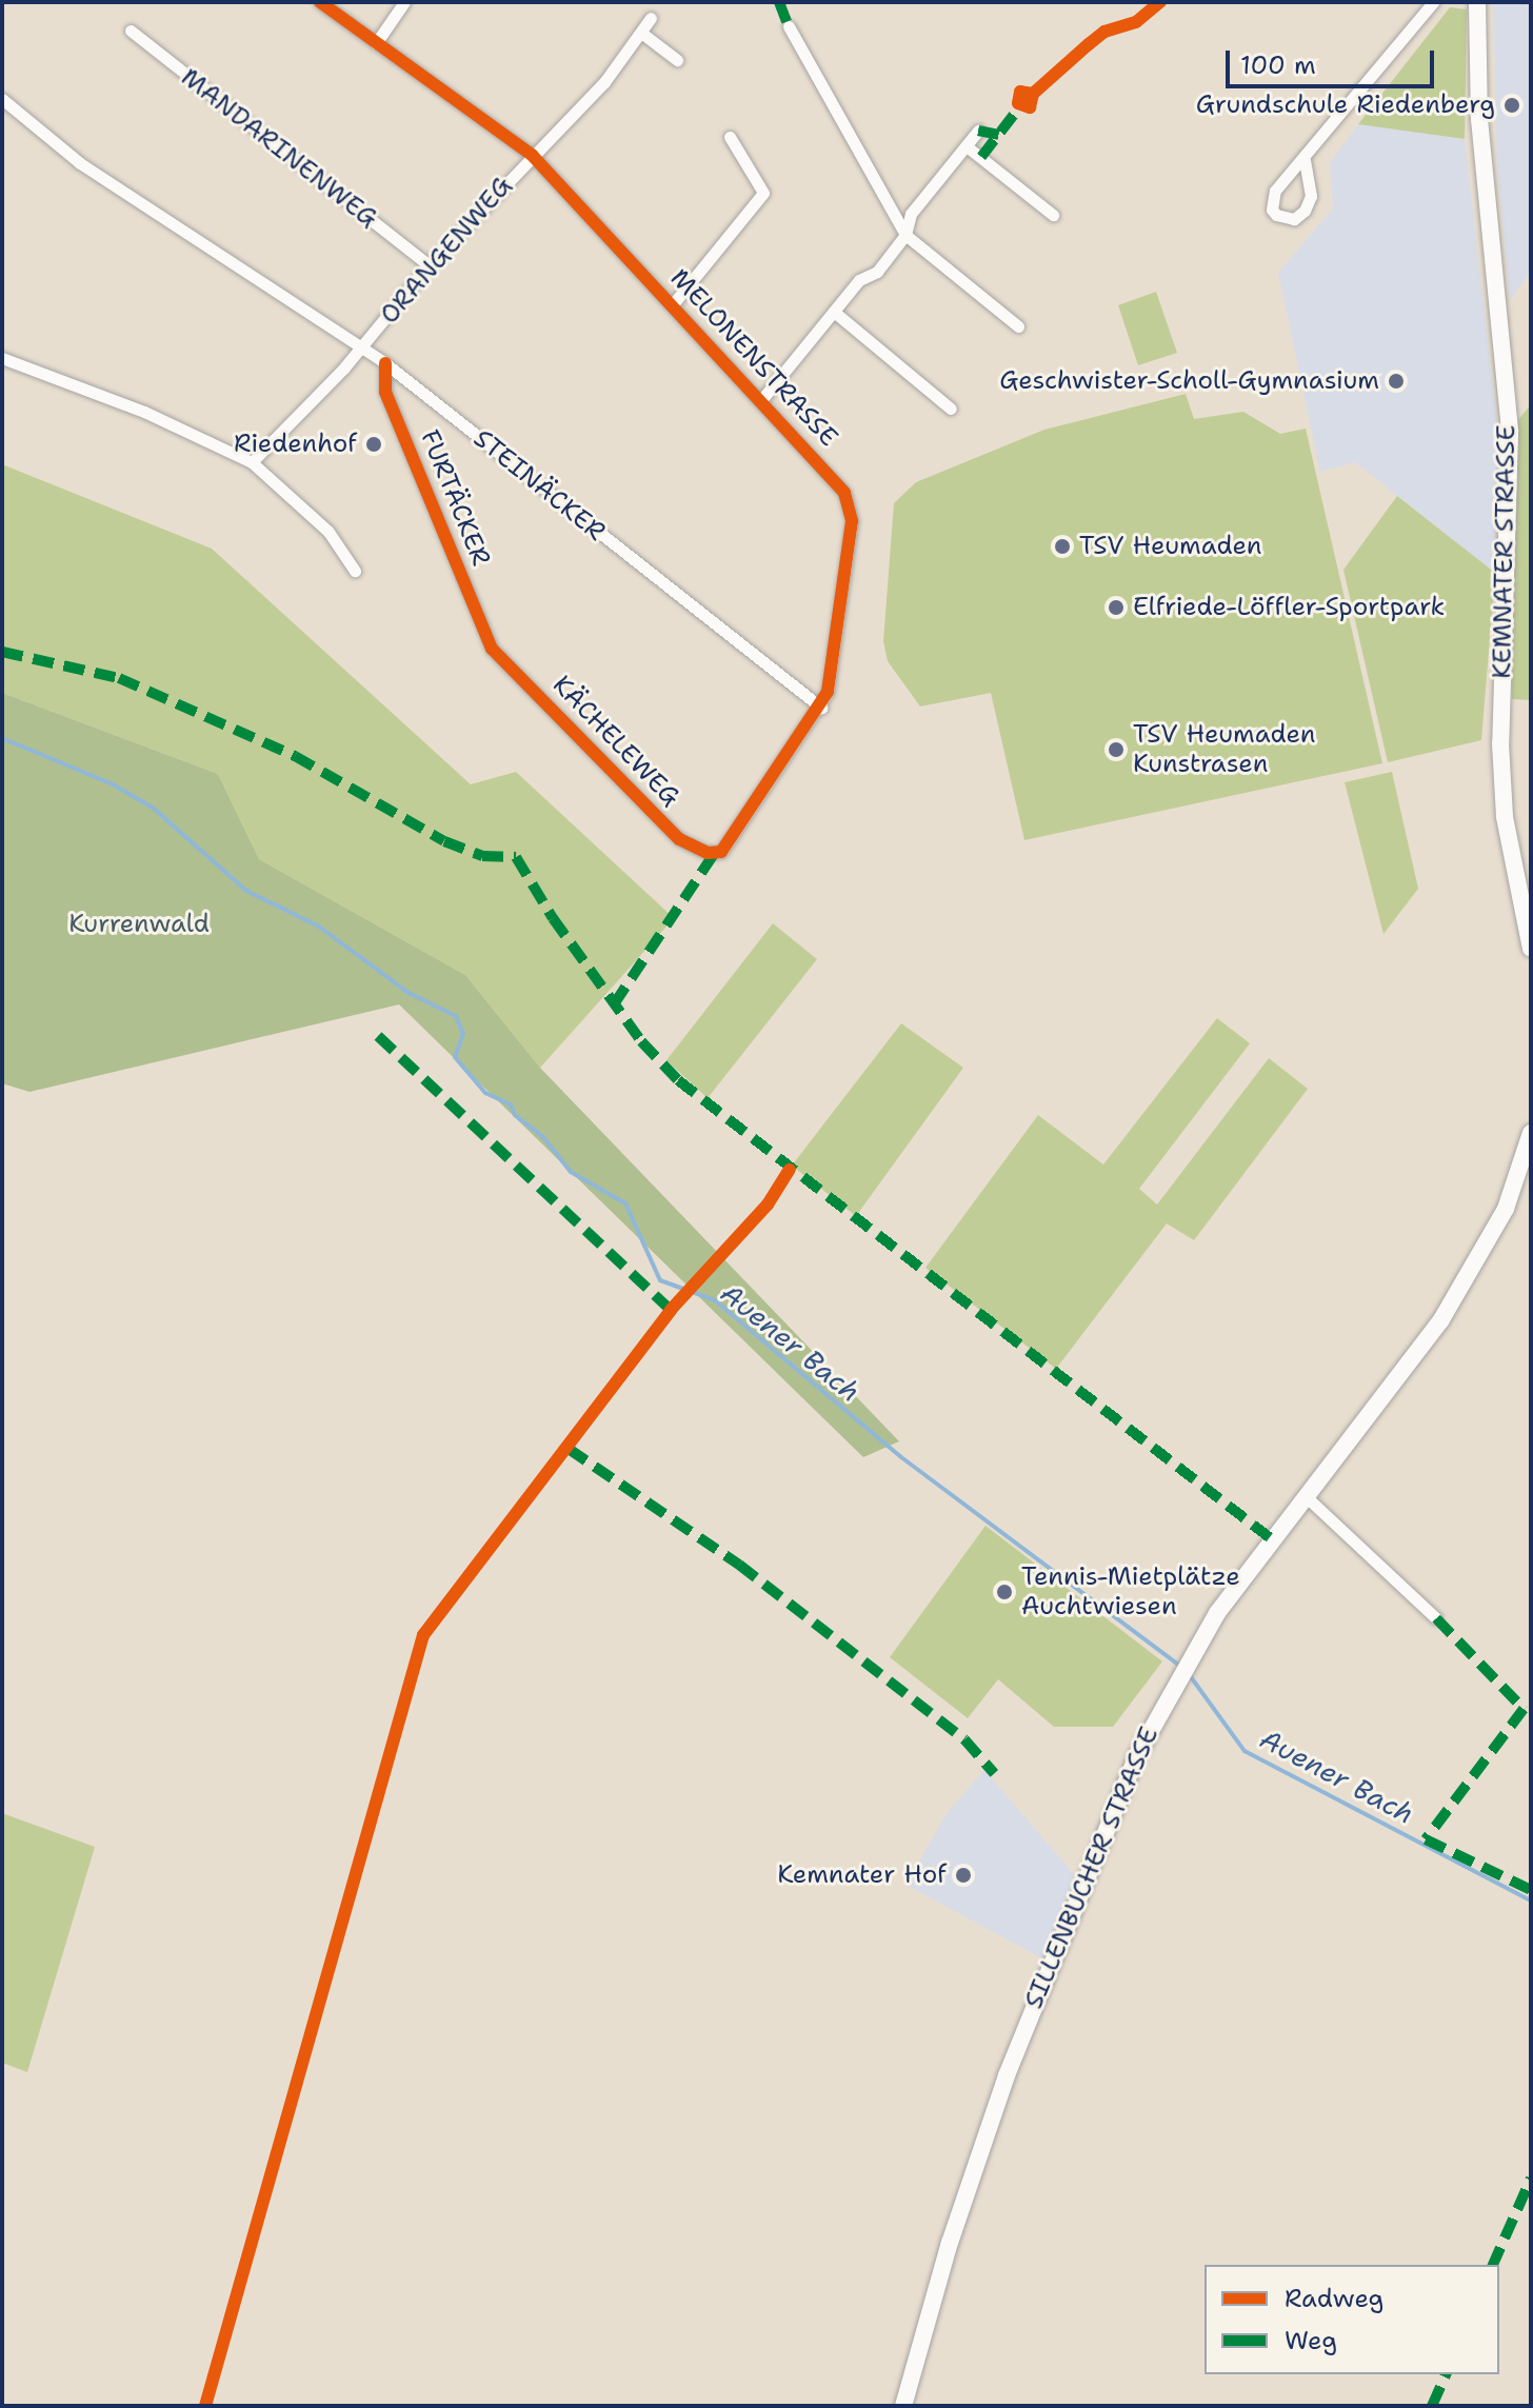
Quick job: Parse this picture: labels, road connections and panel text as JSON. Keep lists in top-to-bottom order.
{
  "streets": {
    "street": [
      "MANDARINENWEG",
      "ORANGENWEG",
      "MELONENSTRASSE",
      "STEINÄCKER",
      "FURTÄCKER",
      "KEMNATER STRASSE",
      "KÄCHELEWEG",
      "SILLENBUCHER STRASSE"
    ]
  },
  "crossings": [
    ["MANDARINENWEG", "ORANGENWEG"],
    ["ORANGENWEG", "MELONENSTRASSE"],
    ["ORANGENWEG", "STEINÄCKER"],
    ["MELONENSTRASSE", "STEINÄCKER"],
    ["MELONENSTRASSE", "KÄCHELEWEG"],
    ["STEINÄCKER", "FURTÄCKER"],
    ["FURTÄCKER", "KÄCHELEWEG"]
  ],
  "water": ["Auener Bach"],
  "parks": ["Kurrenwald"],
  "places": [
    "Grundschule Riedenberg",
    "Geschwister-Scholl-Gymnasium",
    "Riedenhof",
    "TSV Heumaden",
    "Elfriede-Löffler-Sportpark",
    "TSV Heumaden Kunstrasen",
    "Tennis-Mietplätze Auchtwiesen",
    "Kemnater Hof"
  ],
  "legend": ["Radweg", "Weg"],
  "scale_bar": "100 m"
}
